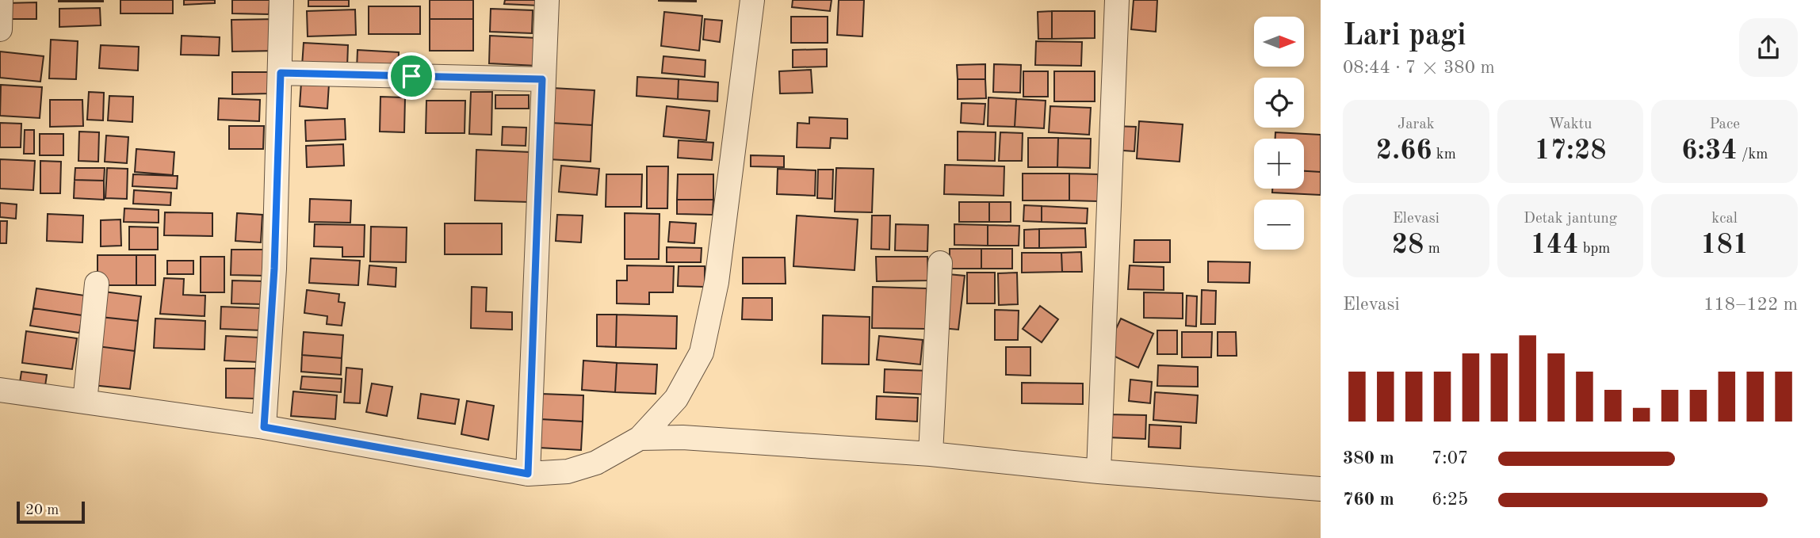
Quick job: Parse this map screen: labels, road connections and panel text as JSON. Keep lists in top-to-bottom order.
{
  "scale_bar": "20 m",
  "north": "right",
  "page": {
    "heading": ["Lari pagi", "08:44 · 7 × 380 m"],
    "map_buttons": ["+", "−"],
    "stats": [
      ["Jarak", "2.66 km"],
      ["Waktu", "17:28"],
      ["Pace", "6:34 /km"],
      ["Elevasi", "28 m"],
      ["Detak jantung", "144 bpm"],
      ["kcal", "181"]
    ],
    "chart": ["Elevasi", "118–122 m"],
    "list": [
      {
        "name": "380 m",
        "note": "7:07"
      },
      {
        "name": "760 m",
        "note": "6:25"
      }
    ],
    "scale": "20 m"
  }
}
